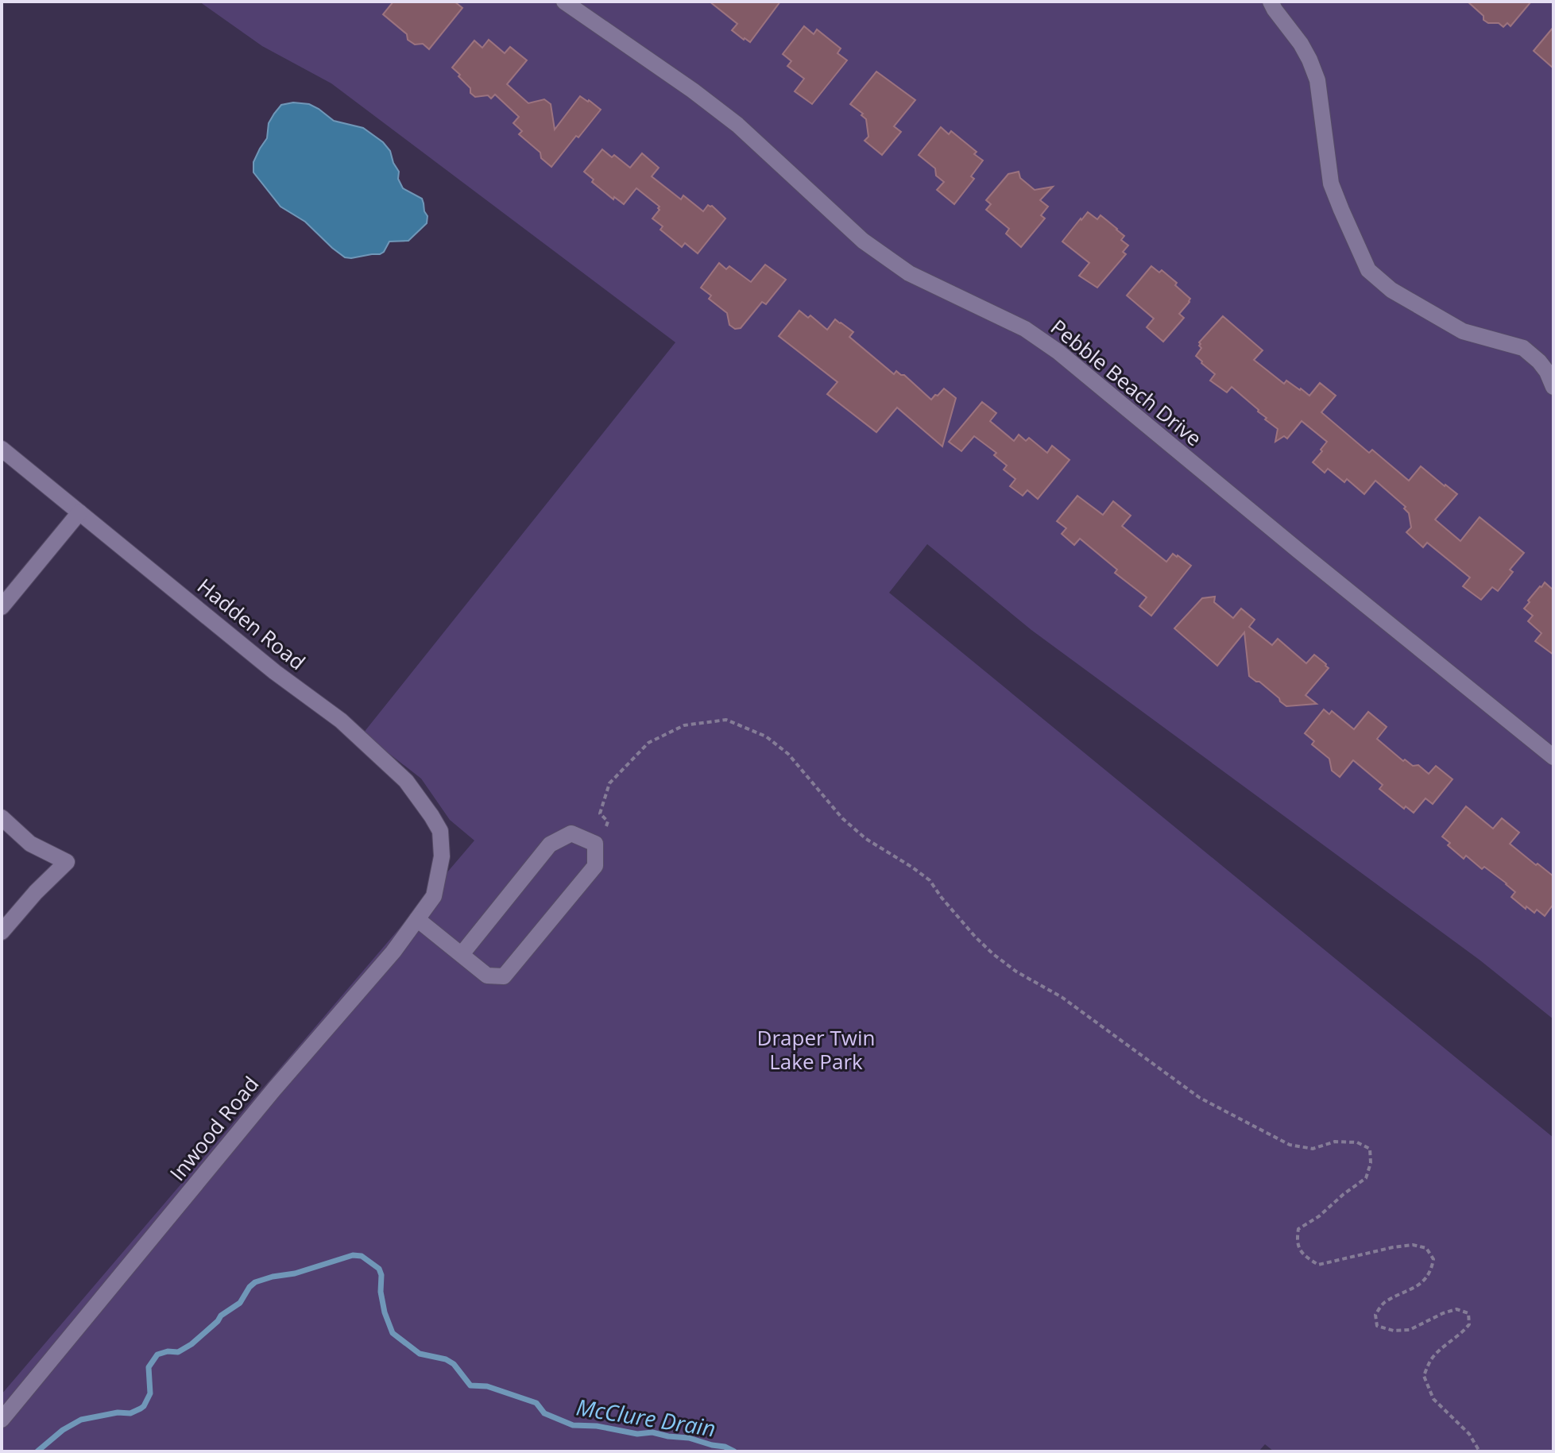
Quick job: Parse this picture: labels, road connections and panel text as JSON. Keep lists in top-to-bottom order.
{
  "streets": {
    "street": ["Pebble Beach Drive", "Hadden Road", "Inwood Road"]
  },
  "crossings": [
    ["Hadden Road", "Inwood Road"]
  ],
  "water": ["McClure Drain"],
  "parks": ["Draper Twin Lake Park"]
}
